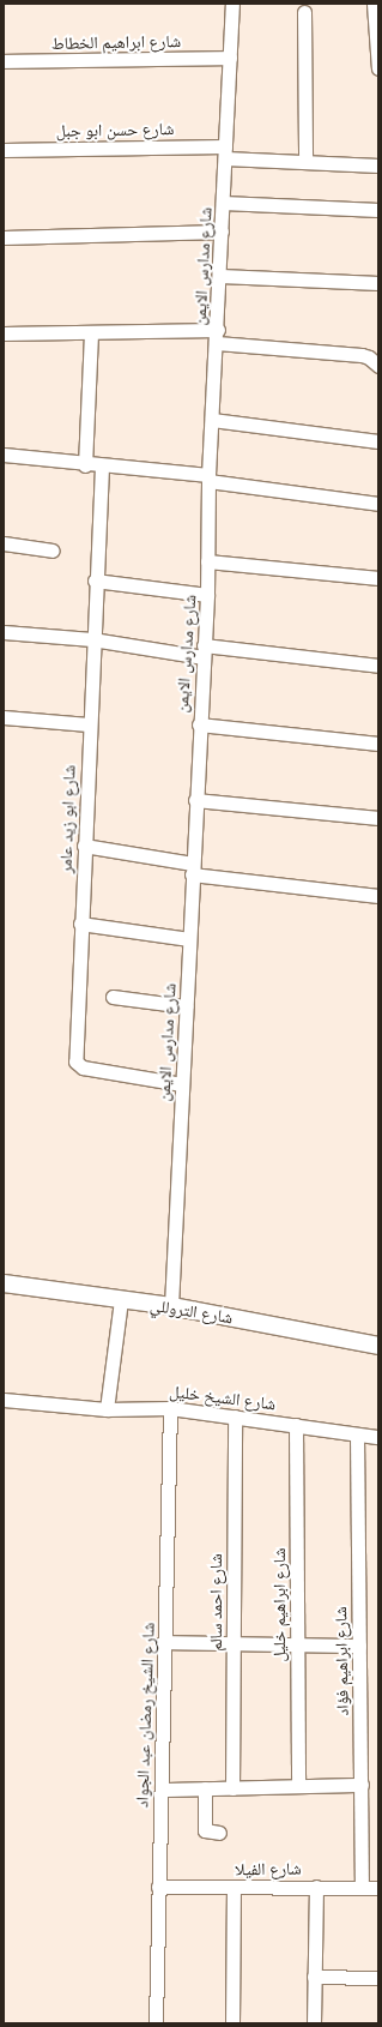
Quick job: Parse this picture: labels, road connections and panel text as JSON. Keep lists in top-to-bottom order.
{
  "streets": {
    "street": [
      "شارع ابراهيم الخطاط",
      "شارع حسن ابو جبل",
      "شارع مدارس الايمن",
      "شارع ابو زيد عامر",
      "شارع التروللي",
      "شارع الشيخ خليل",
      "شارع احمد سالم",
      "شارع ابراهيم خليل",
      "شارع ابراهيم فؤاد",
      "شارع الشيخ رمضان عبد الجواد",
      "شارع الفيلا"
    ]
  },
  "crossings": [
    ["شارع ابراهيم الخطاط", "شارع مدارس الايمن"],
    ["شارع حسن ابو جبل", "شارع مدارس الايمن"],
    ["شارع مدارس الايمن", "شارع ابو زيد عامر"],
    ["شارع مدارس الايمن", "شارع التروللي"],
    ["شارع الشيخ خليل", "شارع احمد سالم"],
    ["شارع الشيخ خليل", "شارع ابراهيم خليل"],
    ["شارع الشيخ خليل", "شارع ابراهيم فؤاد"],
    ["شارع الشيخ خليل", "شارع الشيخ رمضان عبد الجواد"],
    ["شارع ابراهيم فؤاد", "شارع الفيلا"],
    ["شارع الشيخ رمضان عبد الجواد", "شارع الفيلا"]
  ]
}
